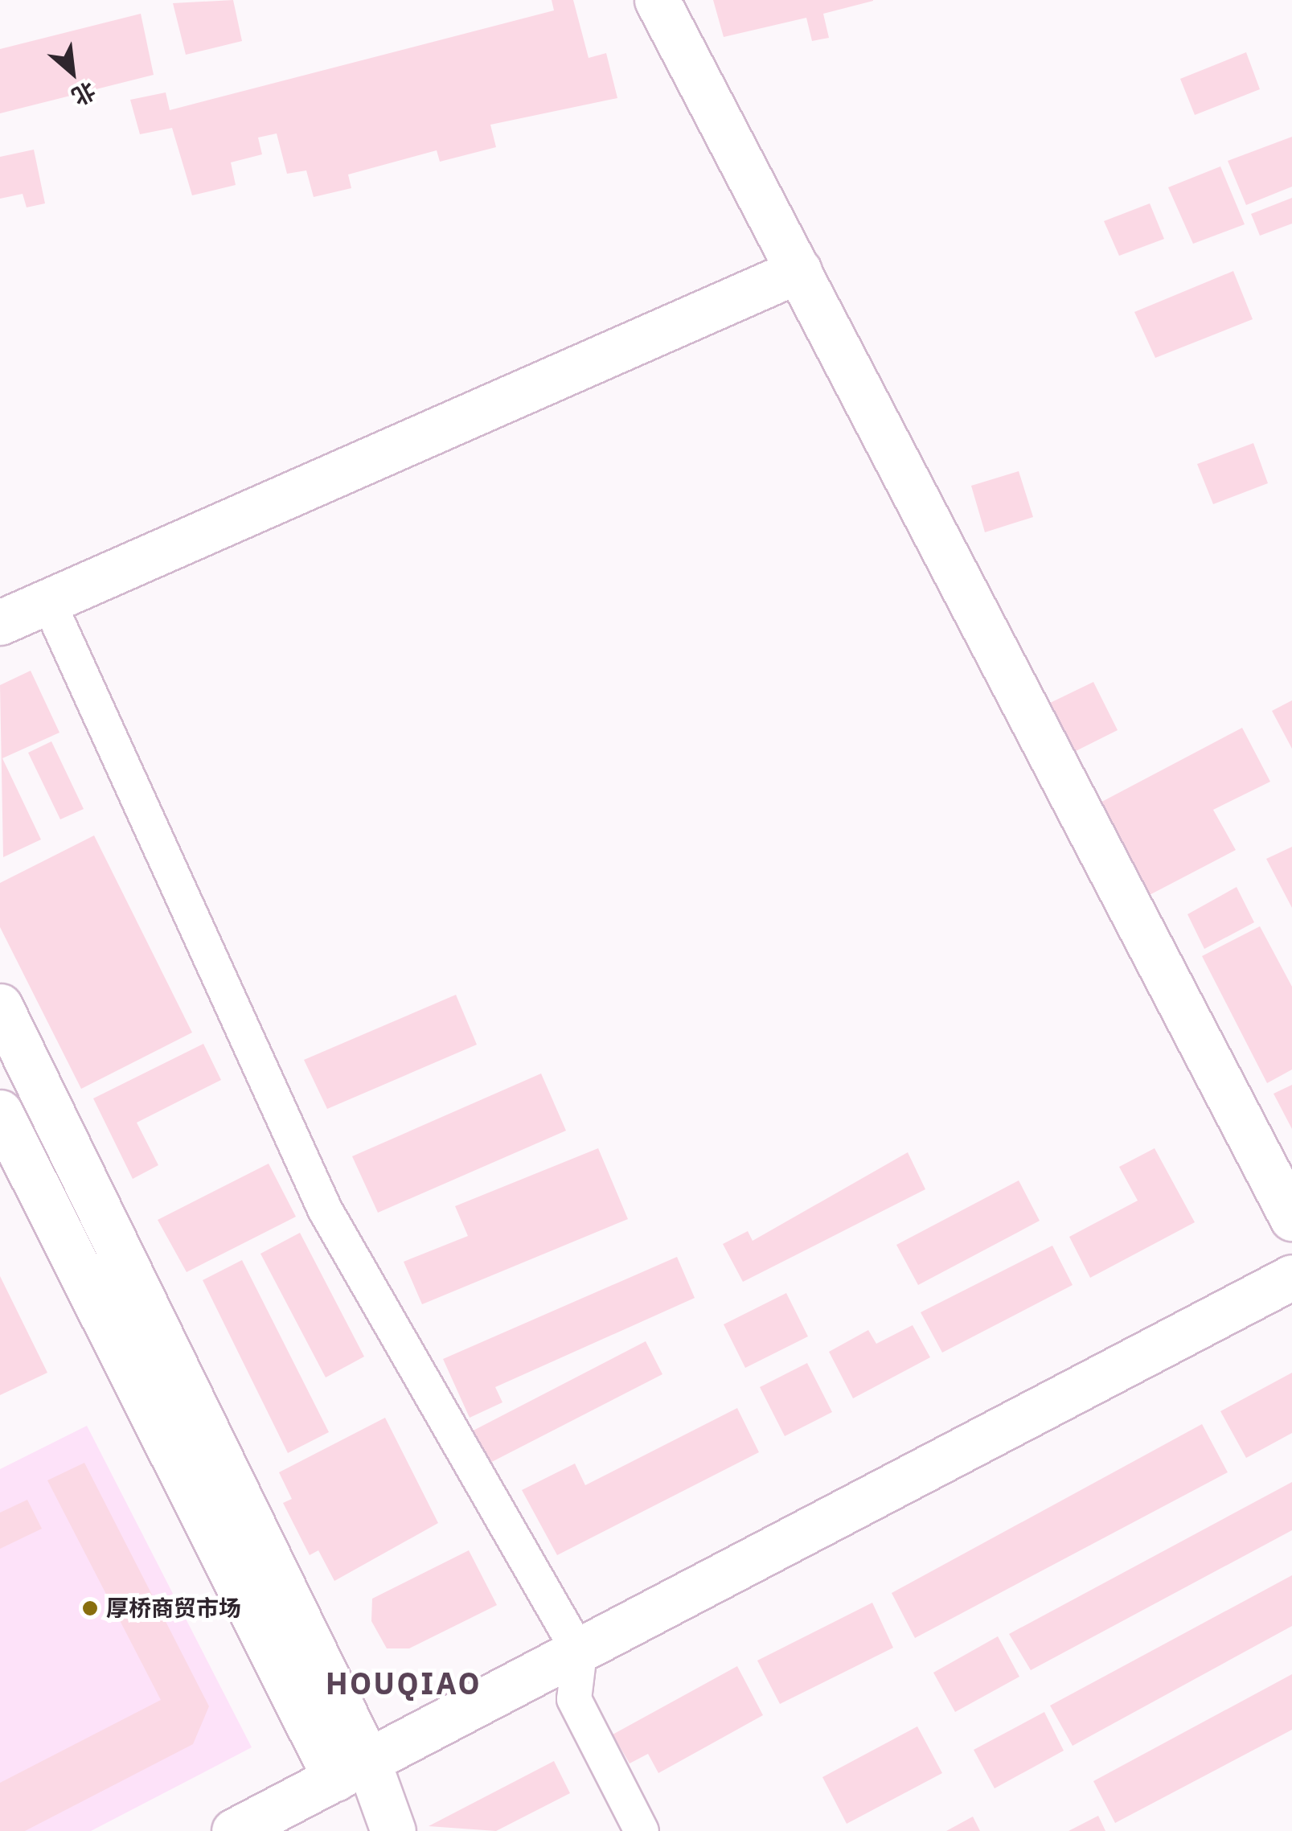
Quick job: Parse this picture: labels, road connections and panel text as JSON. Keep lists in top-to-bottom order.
{
  "districts": ["HOUQIAO"],
  "places": ["厚桥商贸市场"],
  "north": "bottom right"
}
